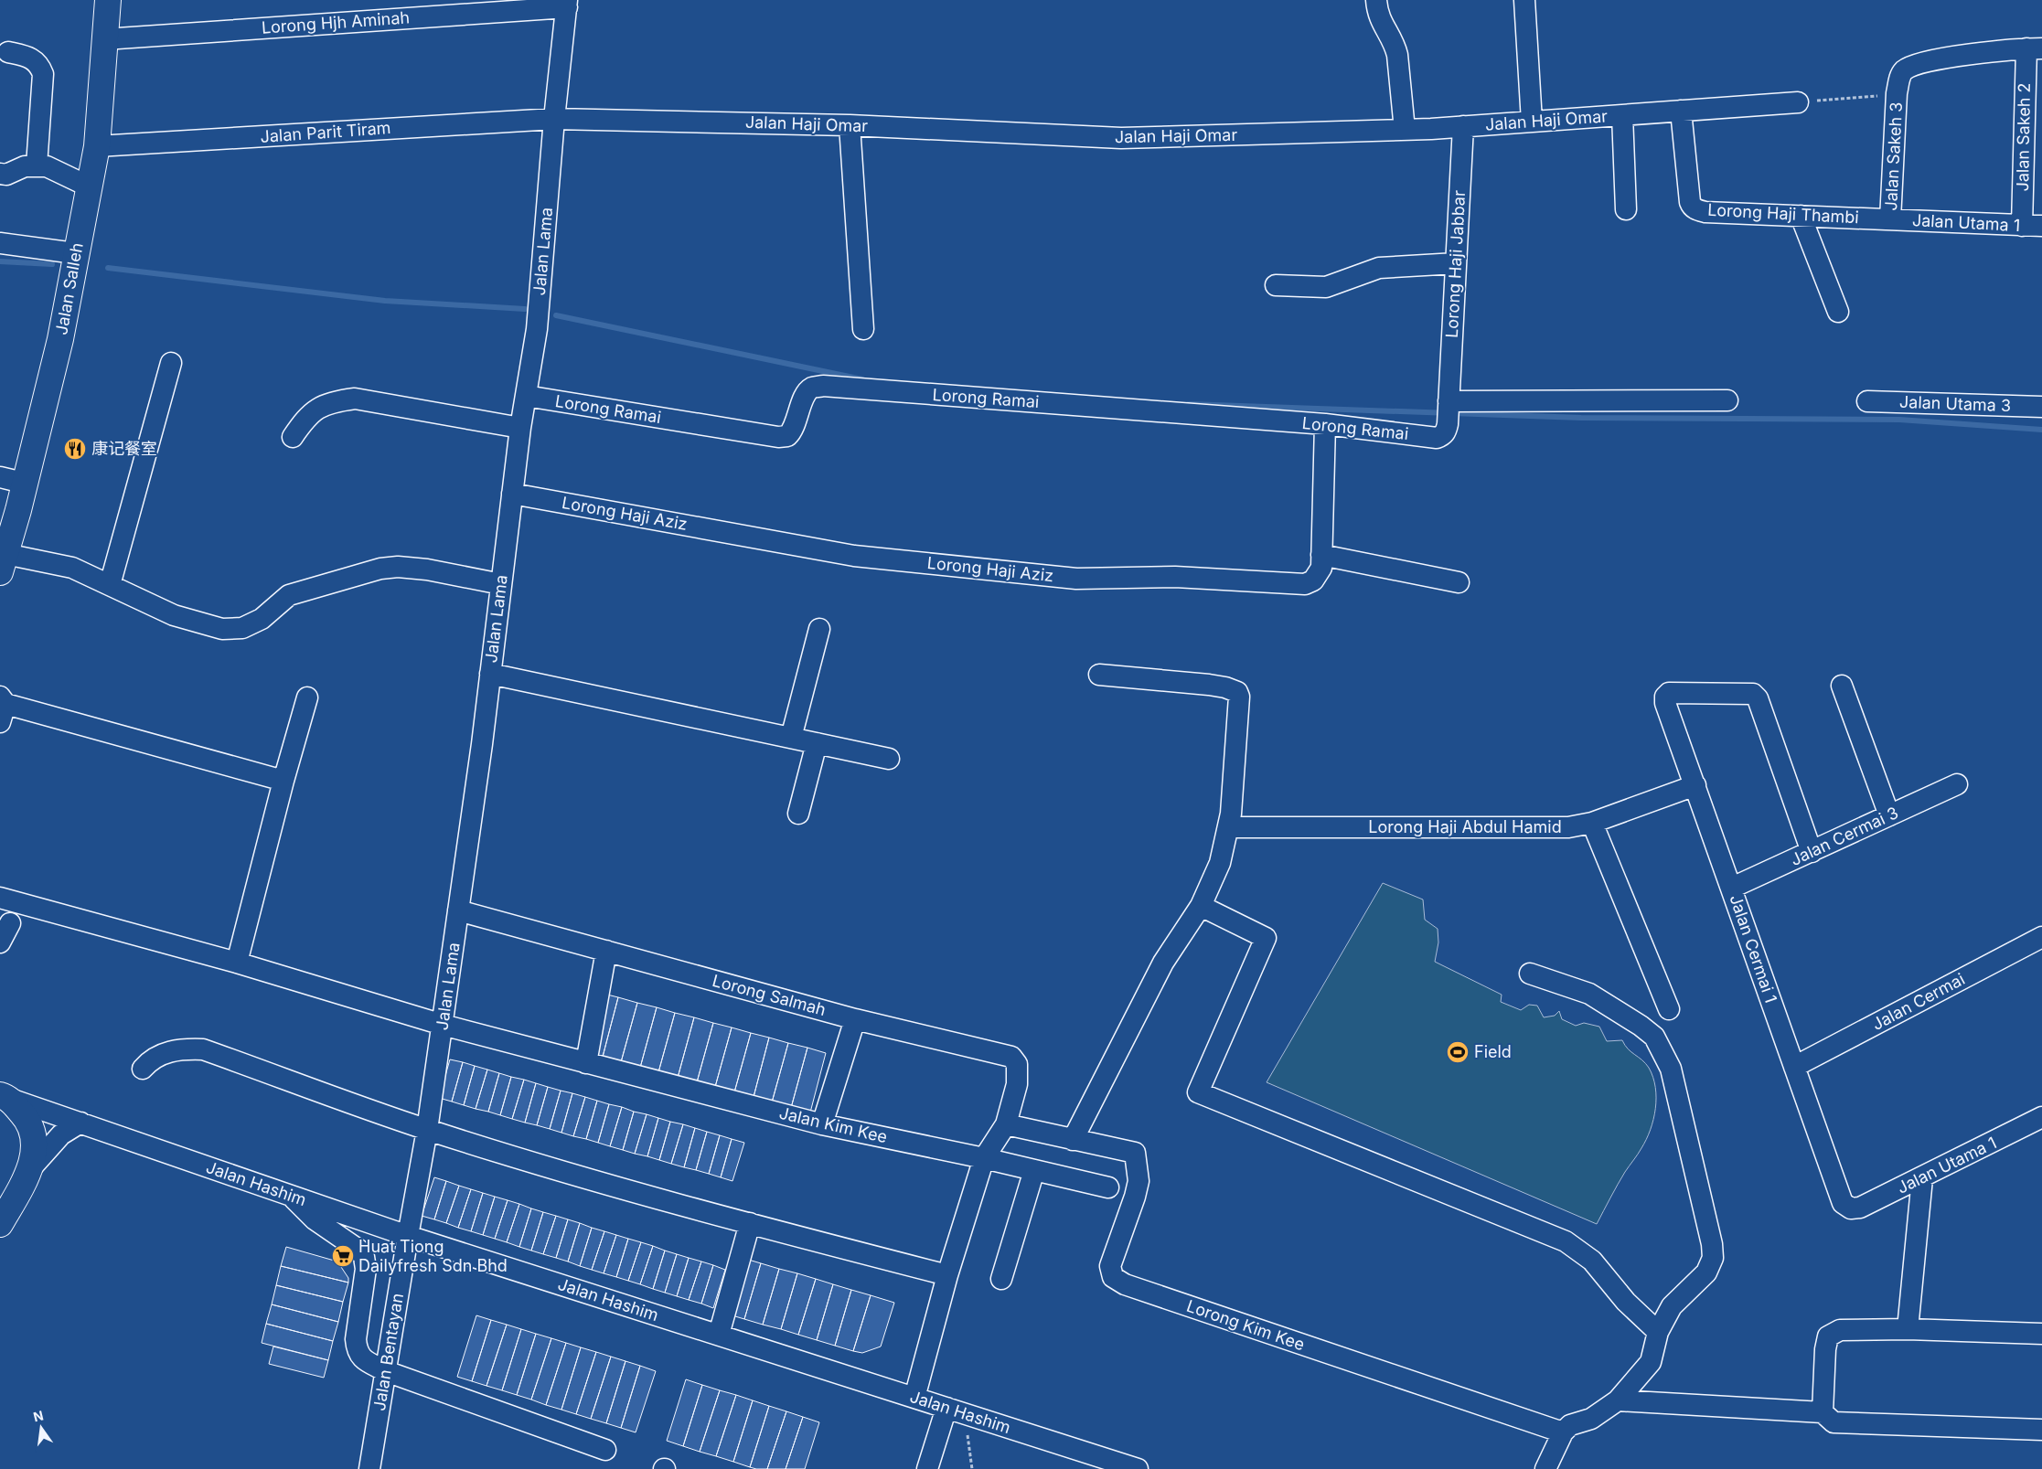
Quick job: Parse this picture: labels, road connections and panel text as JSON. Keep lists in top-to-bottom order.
{
  "streets": {
    "main road": ["Jalan Salleh"],
    "street": [
      "Lorong Hjh Aminah",
      "Jalan Haji Omar",
      "Jalan Parit Tiram",
      "Jalan Sakeh 2",
      "Jalan Sakeh 3",
      "Lorong Haji Thambi",
      "Jalan Utama 1",
      "Jalan Lama",
      "Lorong Haji Jabbar",
      "Lorong Ramai",
      "Jalan Utama 3",
      "Lorong Haji Aziz",
      "Lorong Haji Abdul Hamid",
      "Jalan Cermai 3",
      "Jalan Cermai 1",
      "Lorong Salmah",
      "Jalan Cermai",
      "Jalan Kim Kee",
      "Jalan Hashim",
      "Lorong Kim Kee",
      "Jalan Bentayan"
    ]
  },
  "crossings": [
    ["Lorong Hjh Aminah", "Jalan Lama"],
    ["Lorong Hjh Aminah", "Jalan Salleh"],
    ["Jalan Haji Omar", "Jalan Parit Tiram"],
    ["Jalan Haji Omar", "Lorong Haji Thambi"],
    ["Jalan Haji Omar", "Jalan Lama"],
    ["Jalan Haji Omar", "Lorong Haji Jabbar"],
    ["Jalan Parit Tiram", "Jalan Lama"],
    ["Jalan Parit Tiram", "Jalan Salleh"],
    ["Jalan Sakeh 2", "Jalan Utama 1"],
    ["Jalan Sakeh 3", "Lorong Haji Thambi"],
    ["Jalan Sakeh 3", "Jalan Utama 1"],
    ["Lorong Haji Thambi", "Jalan Utama 1"],
    ["Jalan Utama 1", "Jalan Cermai 1"],
    ["Jalan Lama", "Lorong Ramai"],
    ["Jalan Lama", "Lorong Haji Aziz"],
    ["Jalan Lama", "Lorong Salmah"],
    ["Jalan Lama", "Jalan Kim Kee"],
    ["Jalan Lama", "Jalan Hashim"],
    ["Jalan Lama", "Jalan Bentayan"],
    ["Lorong Haji Jabbar", "Lorong Ramai"],
    ["Lorong Ramai", "Lorong Haji Aziz"],
    ["Lorong Haji Abdul Hamid", "Jalan Cermai 1"],
    ["Jalan Cermai 3", "Jalan Cermai 1"],
    ["Jalan Cermai 1", "Jalan Cermai"],
    ["Lorong Salmah", "Jalan Kim Kee"],
    ["Jalan Hashim", "Jalan Bentayan"]
  ],
  "places": {
    "restaurant": ["康记餐室"],
    "sports": ["Field"],
    "supermarket": ["Huat Tiong Dailyfresh Sdn Bhd"]
  },
  "north": "top"
}
